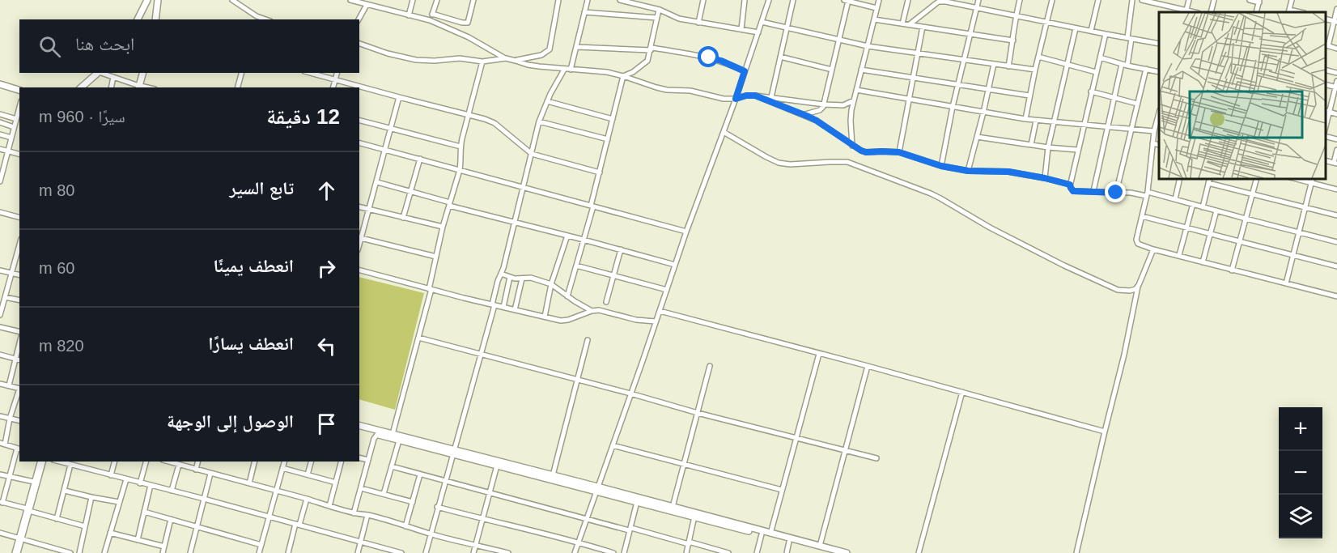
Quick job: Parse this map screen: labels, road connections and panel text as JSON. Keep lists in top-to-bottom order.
{
  "page": {
    "search": "ابحث هنا",
    "heading": ["12 دقيقة", "سيرًا · 960 m"],
    "list": [
      ["تابع السير", "80 m"],
      ["انعطف يمينًا", "60 m"],
      ["انعطف يسارًا", "820 m"],
      "الوصول إلى الوجهة"
    ],
    "map_buttons": ["+", "−"]
  }
}
